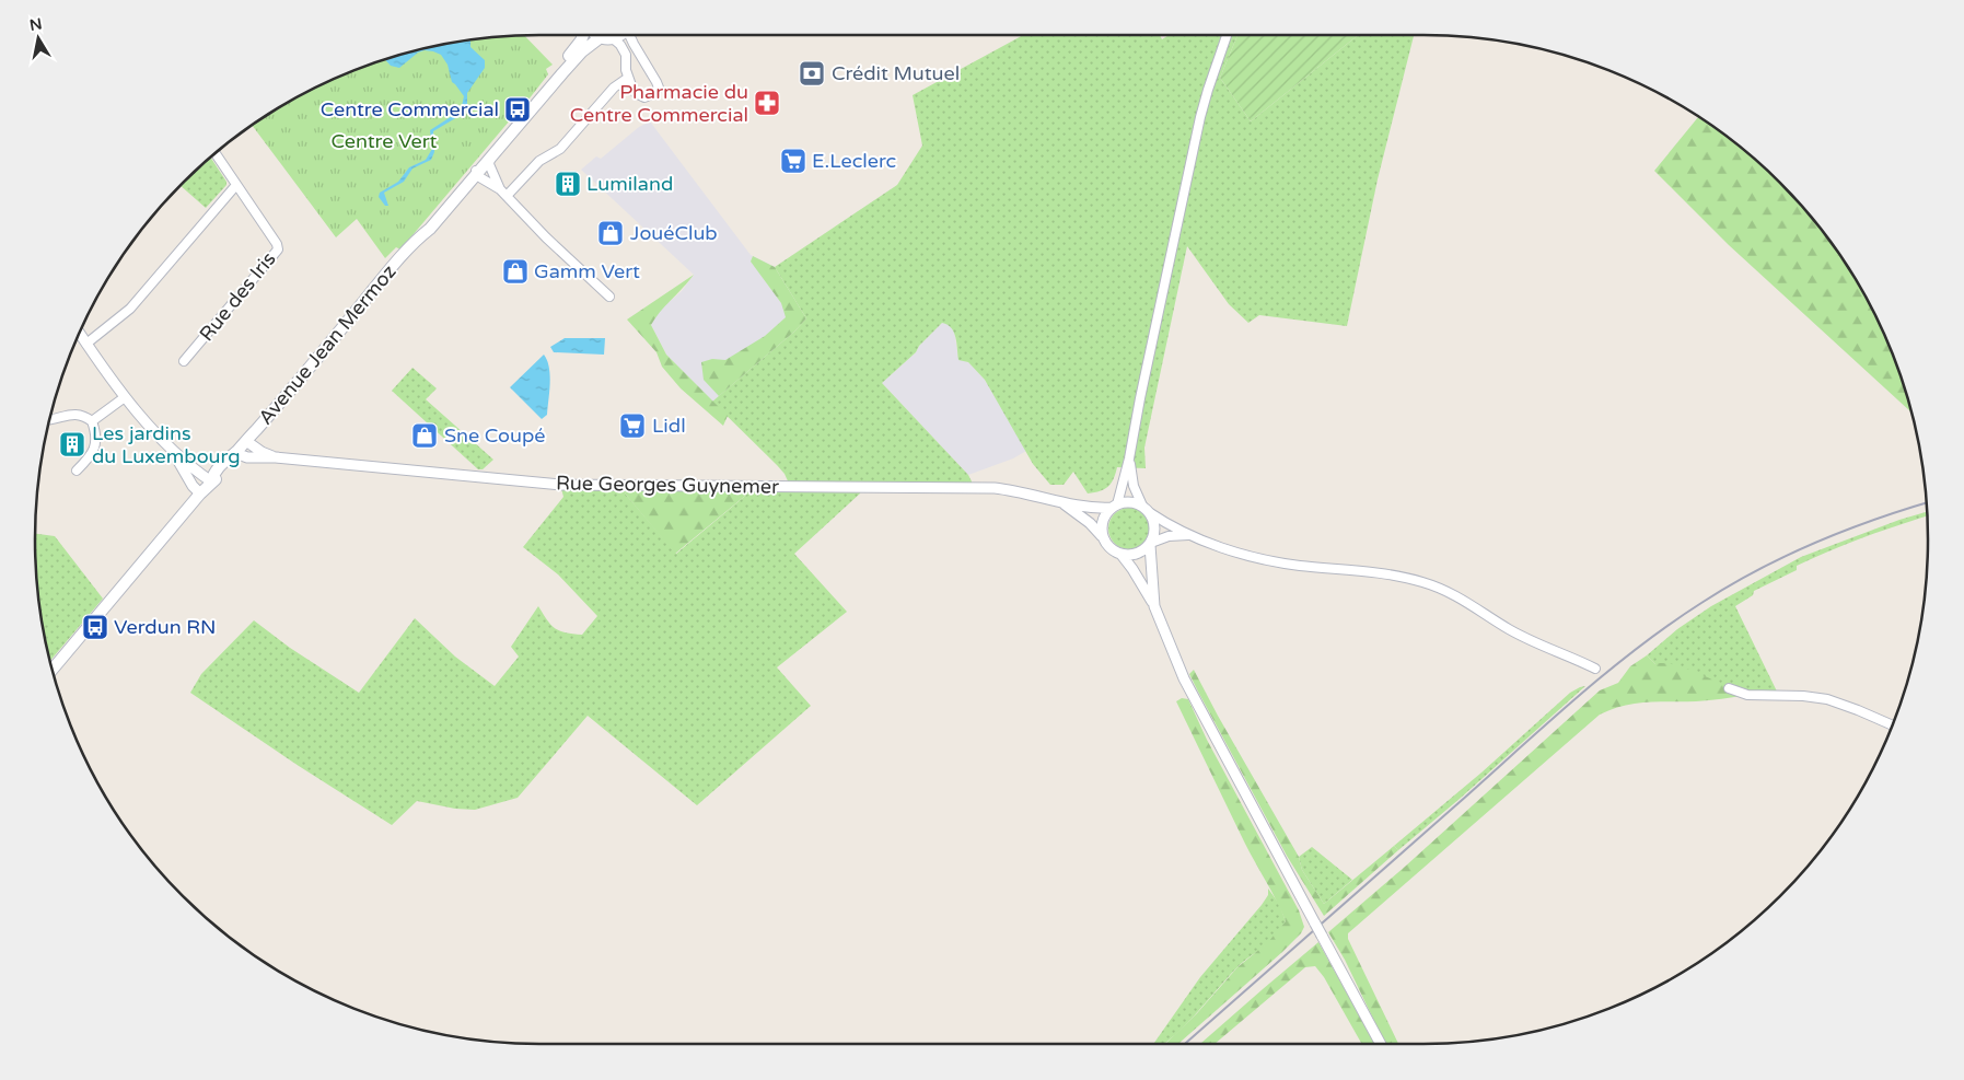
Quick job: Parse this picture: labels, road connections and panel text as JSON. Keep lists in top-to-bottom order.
{
  "streets": {
    "main road": ["Avenue Jean Mermoz"],
    "street": ["Rue des Iris", "Rue Georges Guynemer"]
  },
  "crossings": [
    ["Avenue Jean Mermoz", "Rue Georges Guynemer"]
  ],
  "parks": ["Centre Vert"],
  "places": {
    "bank": ["Crédit Mutuel"],
    "pharmacy": ["Pharmacie du Centre Commercial"],
    "bus stop": ["Centre Commercial", "Verdun RN"],
    "supermarket": ["E.Leclerc", "Lidl"],
    "building": ["Lumiland", "Les jardins du Luxembourg"],
    "shop": ["JouéClub", "Gamm Vert", "Sne Coupé"]
  },
  "north": "top"
}
